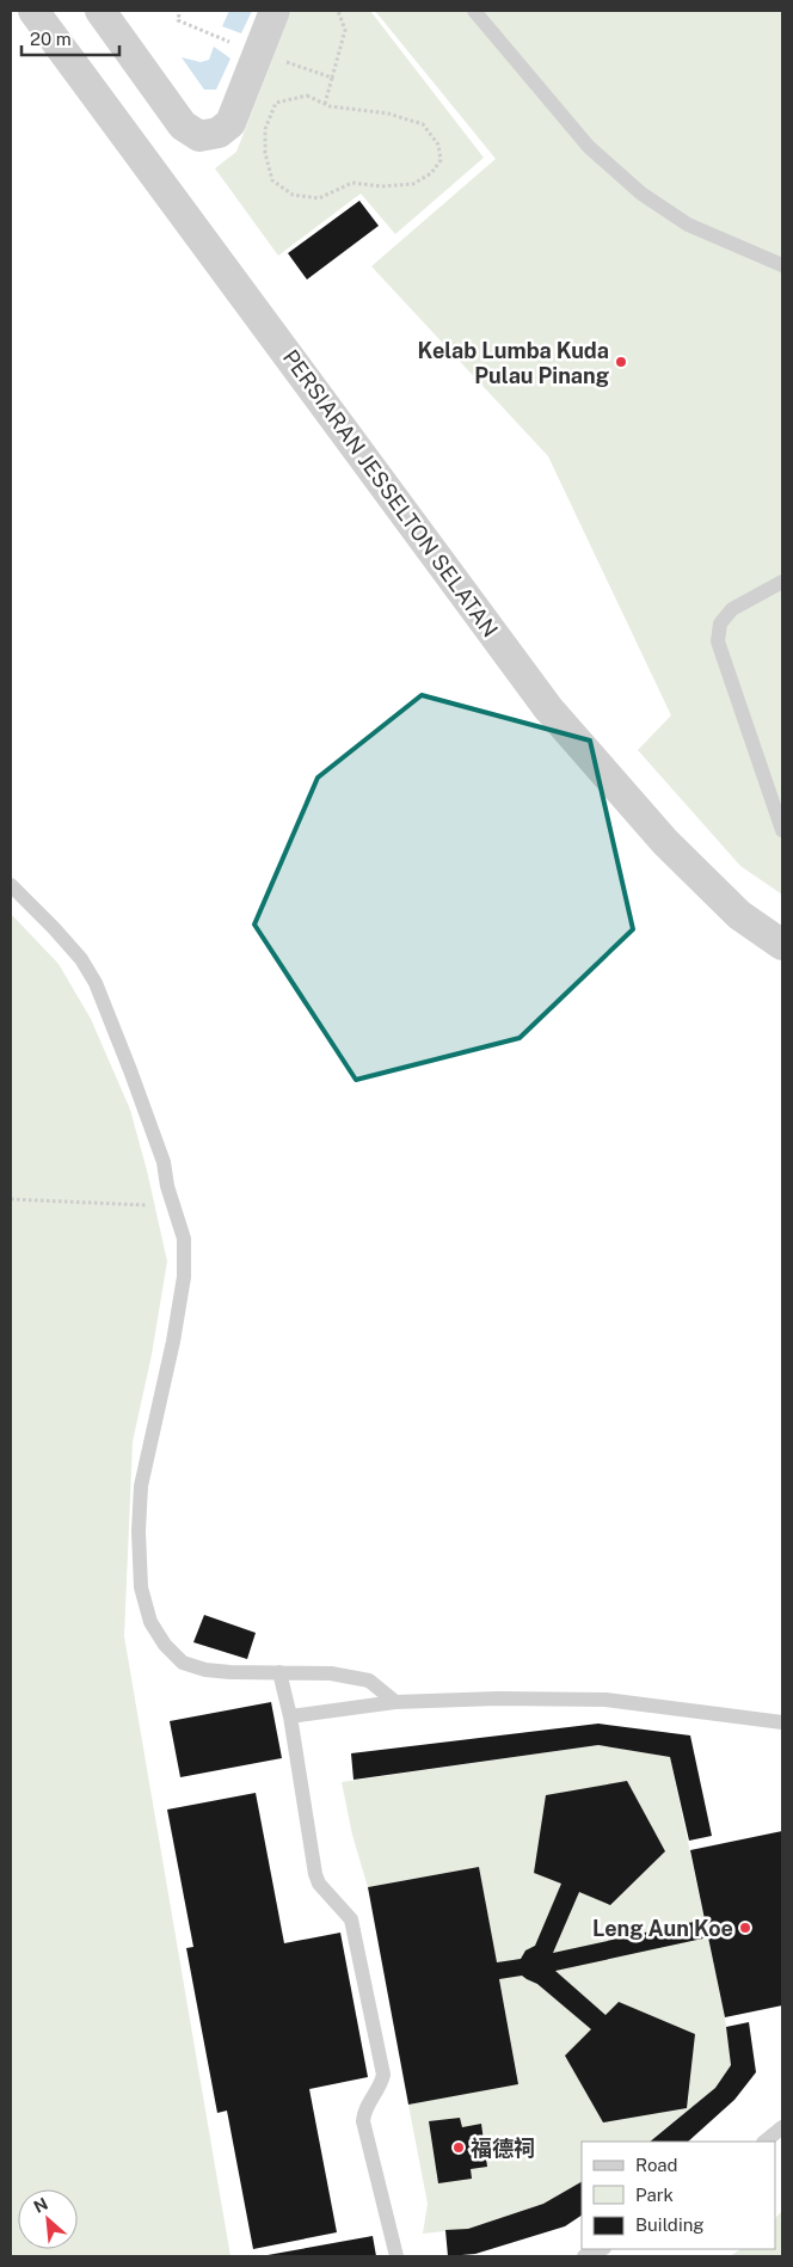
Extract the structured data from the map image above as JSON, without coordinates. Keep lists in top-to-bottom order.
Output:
{
  "streets": {
    "street": ["PERSIARAN JESSELTON SELATAN"]
  },
  "places": ["Kelab Lumba Kuda Pulau Pinang", "Leng Aun Koe", "福德祠"],
  "legend": ["Road", "Park", "Building"],
  "scale_bar": "20 m",
  "north": "top left"
}
